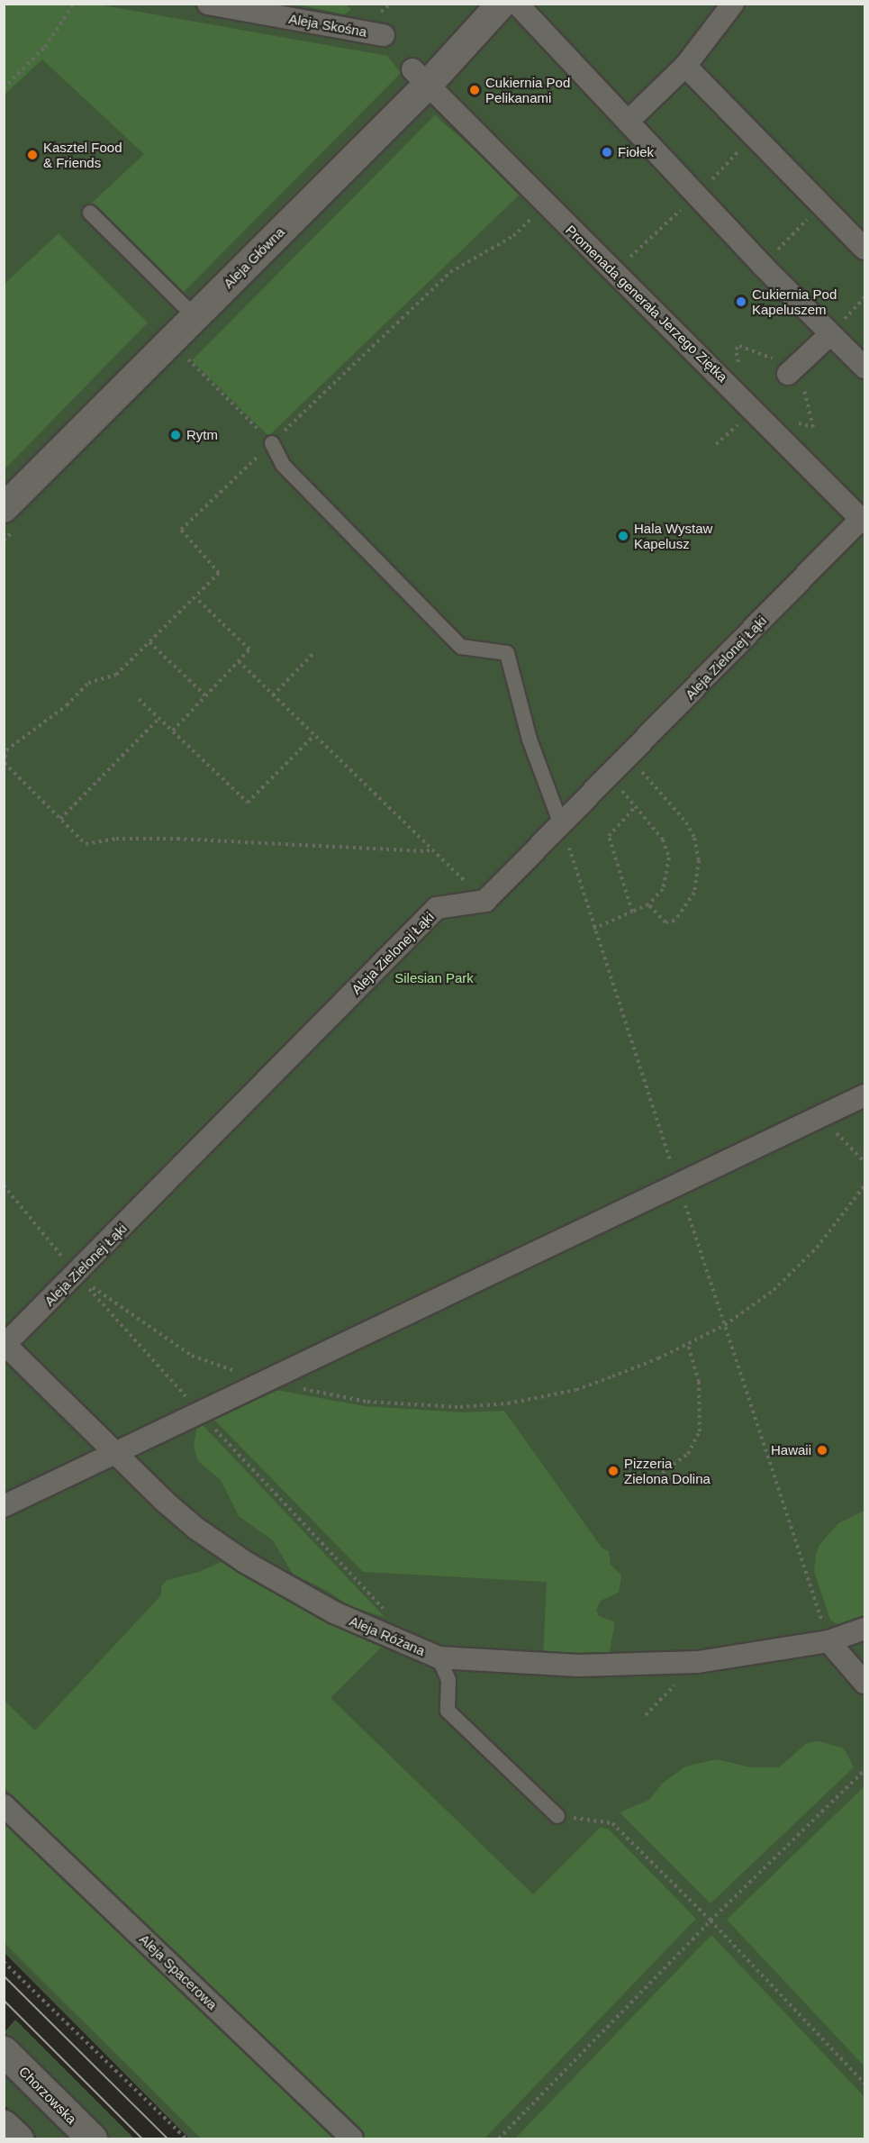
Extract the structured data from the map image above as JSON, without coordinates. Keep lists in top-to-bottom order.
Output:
{
  "streets": {
    "main road": ["Chorzowska"],
    "street": [
      "Aleja Skośna",
      "Aleja Główna",
      "Promenada generała Jerzego Ziętka",
      "Aleja Zielonej Łąki",
      "Aleja Różana",
      "Aleja Spacerowa"
    ]
  },
  "crossings": [
    ["Aleja Główna", "Promenada generała Jerzego Ziętka"],
    ["Promenada generała Jerzego Ziętka", "Aleja Zielonej Łąki"],
    ["Aleja Zielonej Łąki", "Aleja Różana"]
  ],
  "parks": ["Silesian Park"],
  "places": [
    "Cukiernia Pod Pelikanami",
    "Fiołek",
    "Kasztel Food & Friends",
    "Cukiernia Pod Kapeluszem",
    "Rytm",
    "Hala Wystaw Kapelusz",
    "Hawaii",
    "Pizzeria Zielona Dolina"
  ]
}
